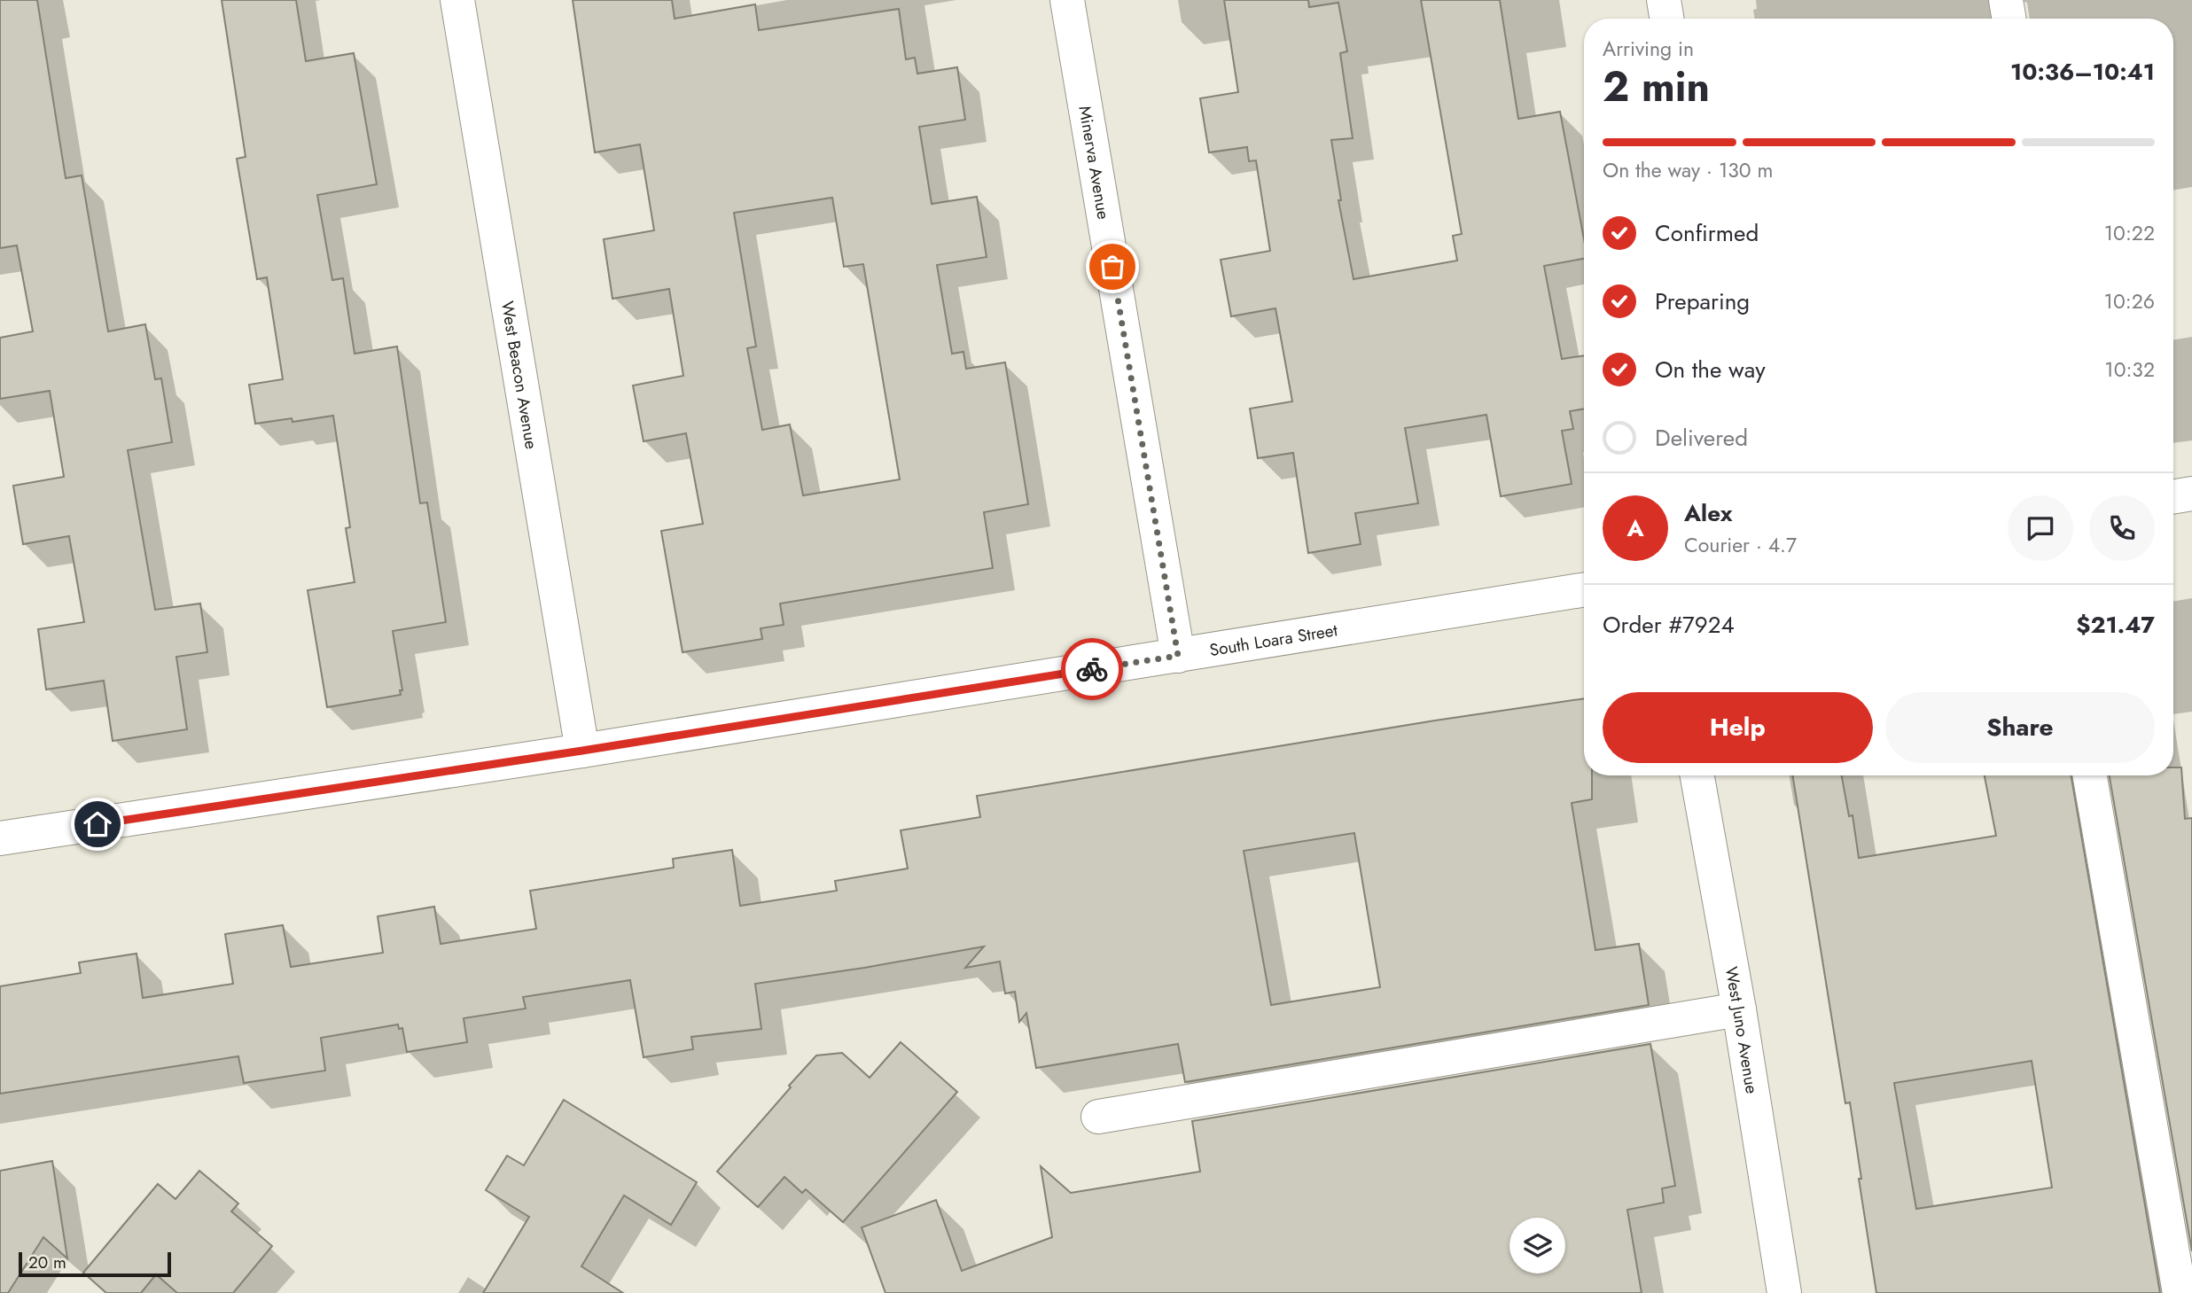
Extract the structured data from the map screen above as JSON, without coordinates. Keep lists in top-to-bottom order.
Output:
{
  "streets": {
    "street": [
      "Minerva Avenue",
      "West Beacon Avenue",
      "South Loara Street",
      "West Juno Avenue"
    ]
  },
  "crossings": [
    ["Minerva Avenue", "South Loara Street"],
    ["West Beacon Avenue", "South Loara Street"]
  ],
  "scale_bar": "20 m",
  "page": {
    "heading": ["2 min", "Arriving in", "10:36–10:41"],
    "panel": [
      "Alex",
      "Courier · 4.7",
      "Order #7924",
      "$21.47"
    ],
    "bar": "On the way · 130 m",
    "list": [
      ["Confirmed", "10:22"],
      ["Preparing", "10:26"],
      ["On the way", "10:32"],
      "Delivered"
    ],
    "round": "A",
    "buttons": ["Help", "Share"],
    "scale": "20 m"
  }
}
